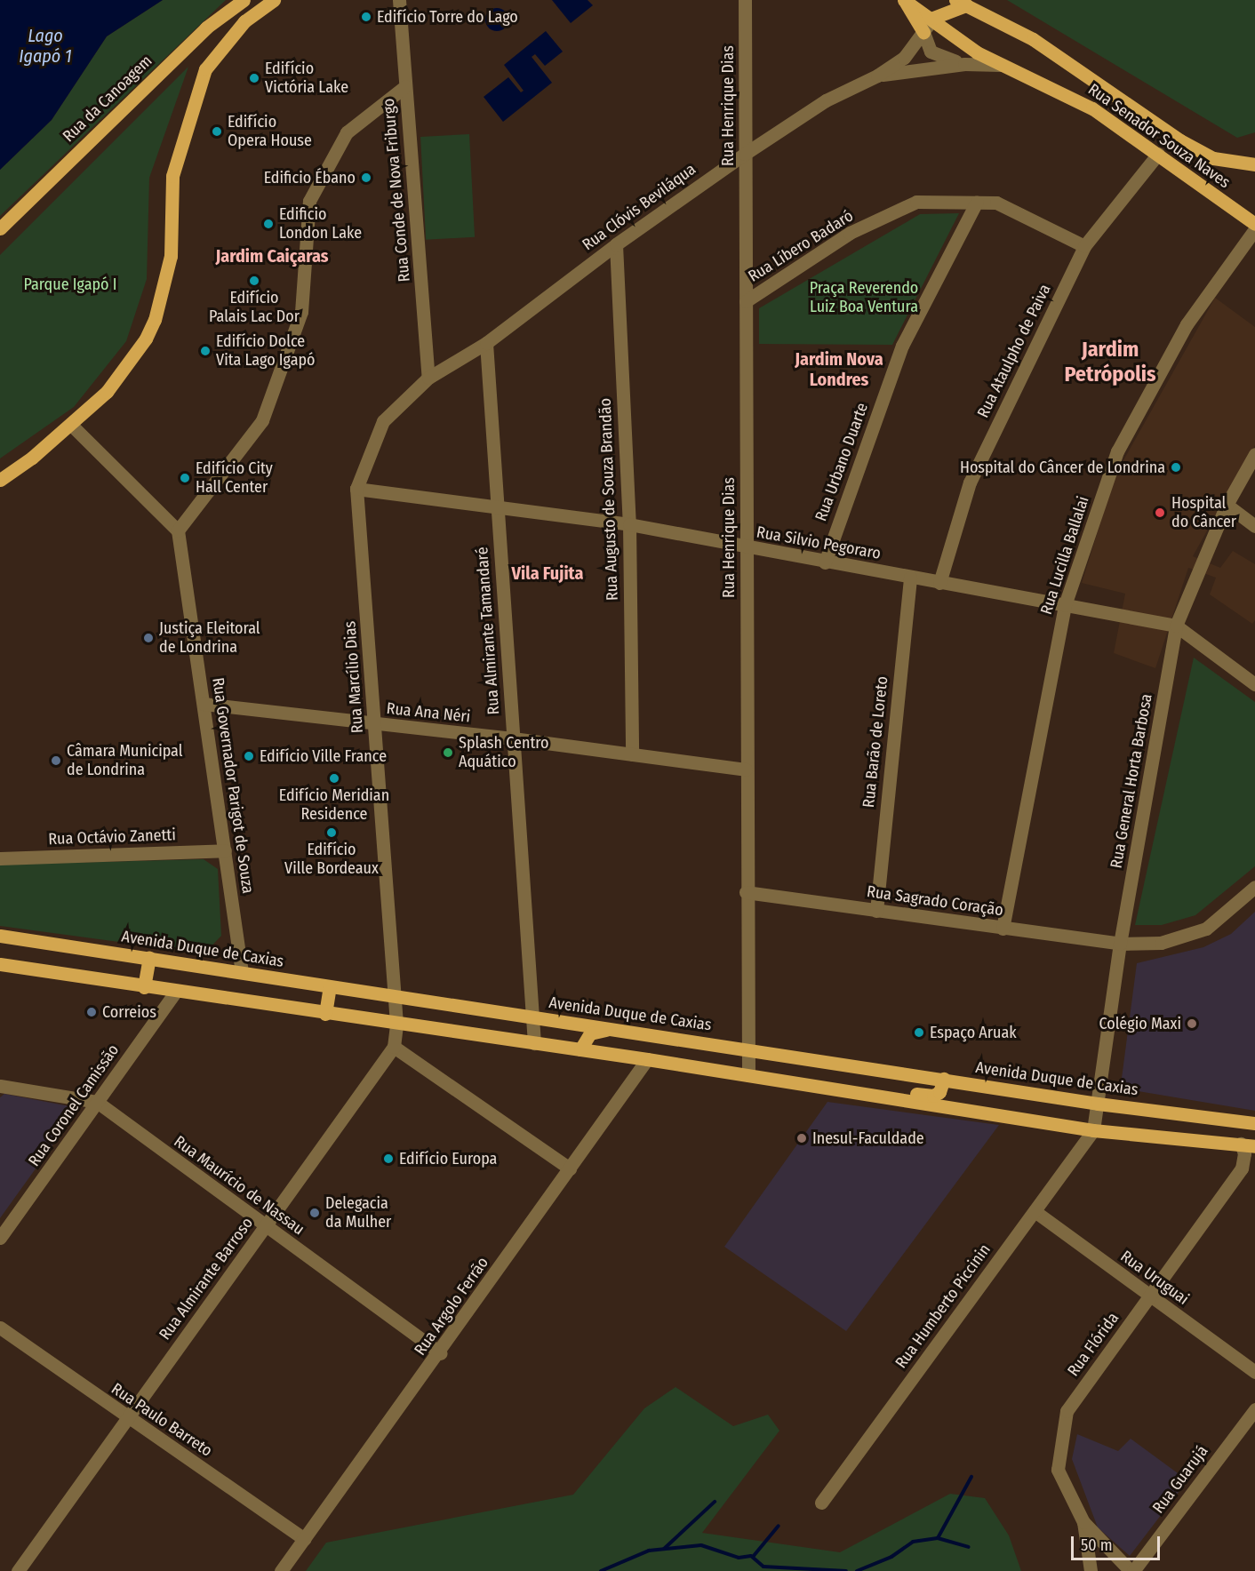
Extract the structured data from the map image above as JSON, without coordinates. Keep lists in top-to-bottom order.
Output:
{
  "streets": {
    "main road": ["Rua da Canoagem", "Rua Senador Souza Naves", "Avenida Duque de Caxias"],
    "street": [
      "Rua Henrique Dias",
      "Rua Conde de Nova Friburgo",
      "Rua Clóvis Beviláqua",
      "Rua Líbero Badaró",
      "Rua Ataulpho de Paiva",
      "Rua Urbano Duarte",
      "Rua Augusto de Souza Brandão",
      "Rua Silvio Pegoraro",
      "Rua Lucilla Ballalai",
      "Rua Almirante Tamandaré",
      "Rua Marcílio Dias",
      "Rua Ana Néri",
      "Rua Barão de Loreto",
      "Rua General Horta Barbosa",
      "Rua Governador Parigot de Souza",
      "Rua Octávio Zanetti",
      "Rua Sagrado Coração",
      "Rua Coronel Camissão",
      "Rua Maurício de Nassau",
      "Rua Uruguai",
      "Rua Almirante Barroso",
      "Rua Argolo Ferrão",
      "Rua Humberto Piccinin",
      "Rua Flórida",
      "Rua Paulo Barreto",
      "Rua Guarujá"
    ]
  },
  "crossings": [
    ["Rua Henrique Dias", "Rua Clóvis Beviláqua"],
    ["Rua Henrique Dias", "Rua Líbero Badaró"],
    ["Rua Henrique Dias", "Rua Silvio Pegoraro"],
    ["Rua Henrique Dias", "Rua Ana Néri"],
    ["Rua Henrique Dias", "Rua Sagrado Coração"],
    ["Rua Henrique Dias", "Avenida Duque de Caxias"],
    ["Rua Senador Souza Naves", "Rua Clóvis Beviláqua"],
    ["Rua Senador Souza Naves", "Rua Ataulpho de Paiva"],
    ["Rua Conde de Nova Friburgo", "Rua Clóvis Beviláqua"],
    ["Rua Conde de Nova Friburgo", "Rua Marcílio Dias"],
    ["Rua Clóvis Beviláqua", "Rua Augusto de Souza Brandão"],
    ["Rua Clóvis Beviláqua", "Rua Almirante Tamandaré"],
    ["Rua Clóvis Beviláqua", "Rua Marcílio Dias"],
    ["Rua Líbero Badaró", "Rua Ataulpho de Paiva"],
    ["Rua Líbero Badaró", "Rua Urbano Duarte"],
    ["Rua Ataulpho de Paiva", "Rua Silvio Pegoraro"],
    ["Rua Urbano Duarte", "Rua Silvio Pegoraro"],
    ["Rua Augusto de Souza Brandão", "Rua Silvio Pegoraro"],
    ["Rua Augusto de Souza Brandão", "Rua Ana Néri"],
    ["Rua Silvio Pegoraro", "Rua Lucilla Ballalai"],
    ["Rua Silvio Pegoraro", "Rua Almirante Tamandaré"],
    ["Rua Silvio Pegoraro", "Rua Marcílio Dias"],
    ["Rua Silvio Pegoraro", "Rua Barão de Loreto"],
    ["Rua Silvio Pegoraro", "Rua General Horta Barbosa"],
    ["Rua Lucilla Ballalai", "Rua Sagrado Coração"],
    ["Rua Almirante Tamandaré", "Rua Ana Néri"],
    ["Rua Almirante Tamandaré", "Avenida Duque de Caxias"],
    ["Rua Marcílio Dias", "Rua Ana Néri"],
    ["Rua Marcílio Dias", "Avenida Duque de Caxias"],
    ["Rua Marcílio Dias", "Rua Almirante Barroso"],
    ["Rua Ana Néri", "Rua Governador Parigot de Souza"],
    ["Rua Barão de Loreto", "Rua Sagrado Coração"],
    ["Rua General Horta Barbosa", "Rua Sagrado Coração"],
    ["Rua General Horta Barbosa", "Avenida Duque de Caxias"],
    ["Rua General Horta Barbosa", "Rua Humberto Piccinin"],
    ["Rua Governador Parigot de Souza", "Rua Octávio Zanetti"],
    ["Rua Governador Parigot de Souza", "Avenida Duque de Caxias"],
    ["Avenida Duque de Caxias", "Rua Almirante Barroso"],
    ["Rua Coronel Camissão", "Rua Maurício de Nassau"],
    ["Rua Maurício de Nassau", "Rua Almirante Barroso"],
    ["Rua Maurício de Nassau", "Rua Argolo Ferrão"],
    ["Rua Uruguai", "Rua Humberto Piccinin"],
    ["Rua Uruguai", "Rua Flórida"],
    ["Rua Almirante Barroso", "Rua Paulo Barreto"],
    ["Rua Argolo Ferrão", "Rua Paulo Barreto"],
    ["Rua Flórida", "Rua Guarujá"]
  ],
  "districts": [
    "Jardim Caiçaras",
    "Jardim Petrópolis",
    "Jardim Nova Londres",
    "Vila Fujita"
  ],
  "water": ["Lago Igapó 1"],
  "parks": ["Parque Igapó I", "Praça Reverendo Luiz Boa Ventura"],
  "places": [
    "Edifício Torre do Lago",
    "Edifício Victória Lake",
    "Edifício Opera House",
    "Edificio Ébano",
    "Edificio London Lake",
    "Edifício Palais Lac Dor",
    "Edifício Dolce Vita Lago Igapó",
    "Hospital do Câncer de Londrina",
    "Edifício City Hall Center",
    "Hospital do Câncer",
    "Justiça Eleitoral de Londrina",
    "Splash Centro Aquático",
    "Edifício Ville France",
    "Câmara Municipal de Londrina",
    "Edifício Meridian Residence",
    "Edifício Ville Bordeaux",
    "Correios",
    "Colégio Maxi",
    "Espaço Aruak",
    "Inesul-Faculdade",
    "Edifício Europa",
    "Delegacia da Mulher"
  ],
  "scale_bar": "50 m"
}
